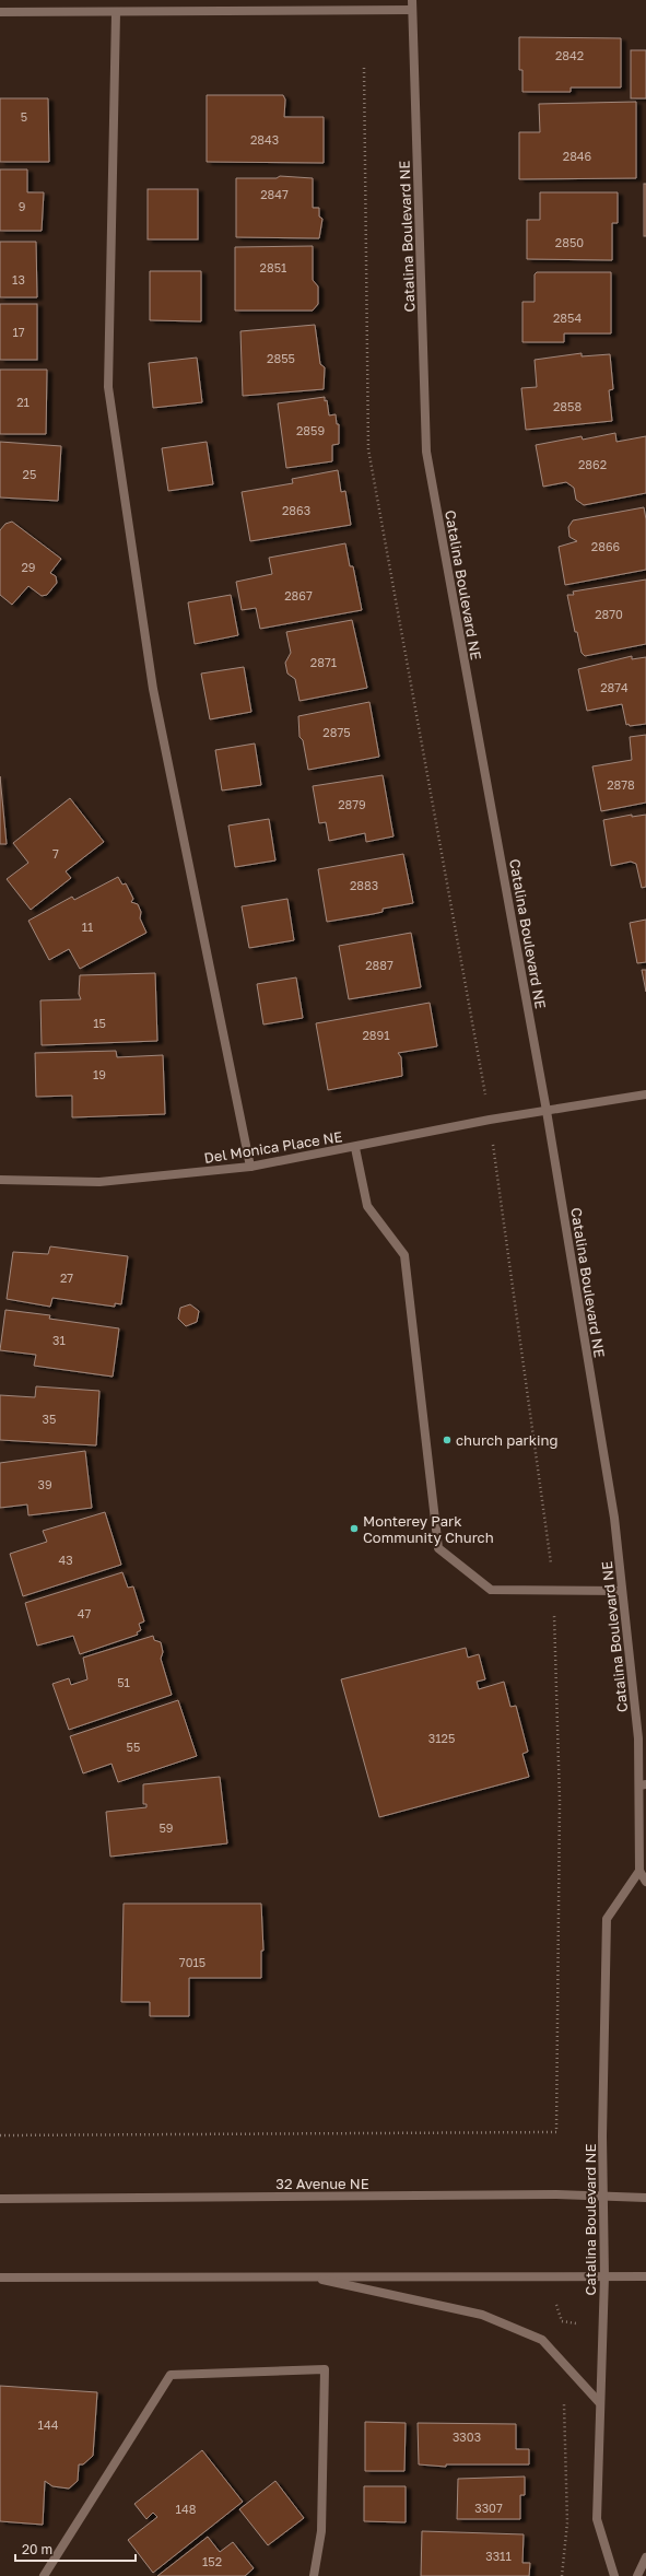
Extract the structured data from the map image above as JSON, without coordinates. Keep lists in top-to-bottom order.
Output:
{
  "streets": {
    "street": ["Catalina Boulevard NE", "Del Monica Place NE", "32 Avenue NE"]
  },
  "crossings": [
    ["Catalina Boulevard NE", "Del Monica Place NE"],
    ["Catalina Boulevard NE", "32 Avenue NE"]
  ],
  "places": ["church parking", "Monterey Park Community Church"],
  "house_numbers": [
    "2842",
    "5",
    "2843",
    "2846",
    "2847",
    "9",
    "2850",
    "2851",
    "13",
    "2854",
    "17",
    "2855",
    "21",
    "2858",
    "2859",
    "2862",
    "25",
    "2863",
    "2866",
    "29",
    "2867",
    "2870",
    "2871",
    "2874",
    "2875",
    "2878",
    "2879",
    "7",
    "2883",
    "11",
    "2887",
    "15",
    "2891",
    "19",
    "27",
    "31",
    "35",
    "39",
    "43",
    "47",
    "51",
    "3125",
    "55",
    "59",
    "7015",
    "144",
    "3303",
    "3307",
    "148",
    "3311",
    "152"
  ],
  "scale_bar": "20 m"
}
